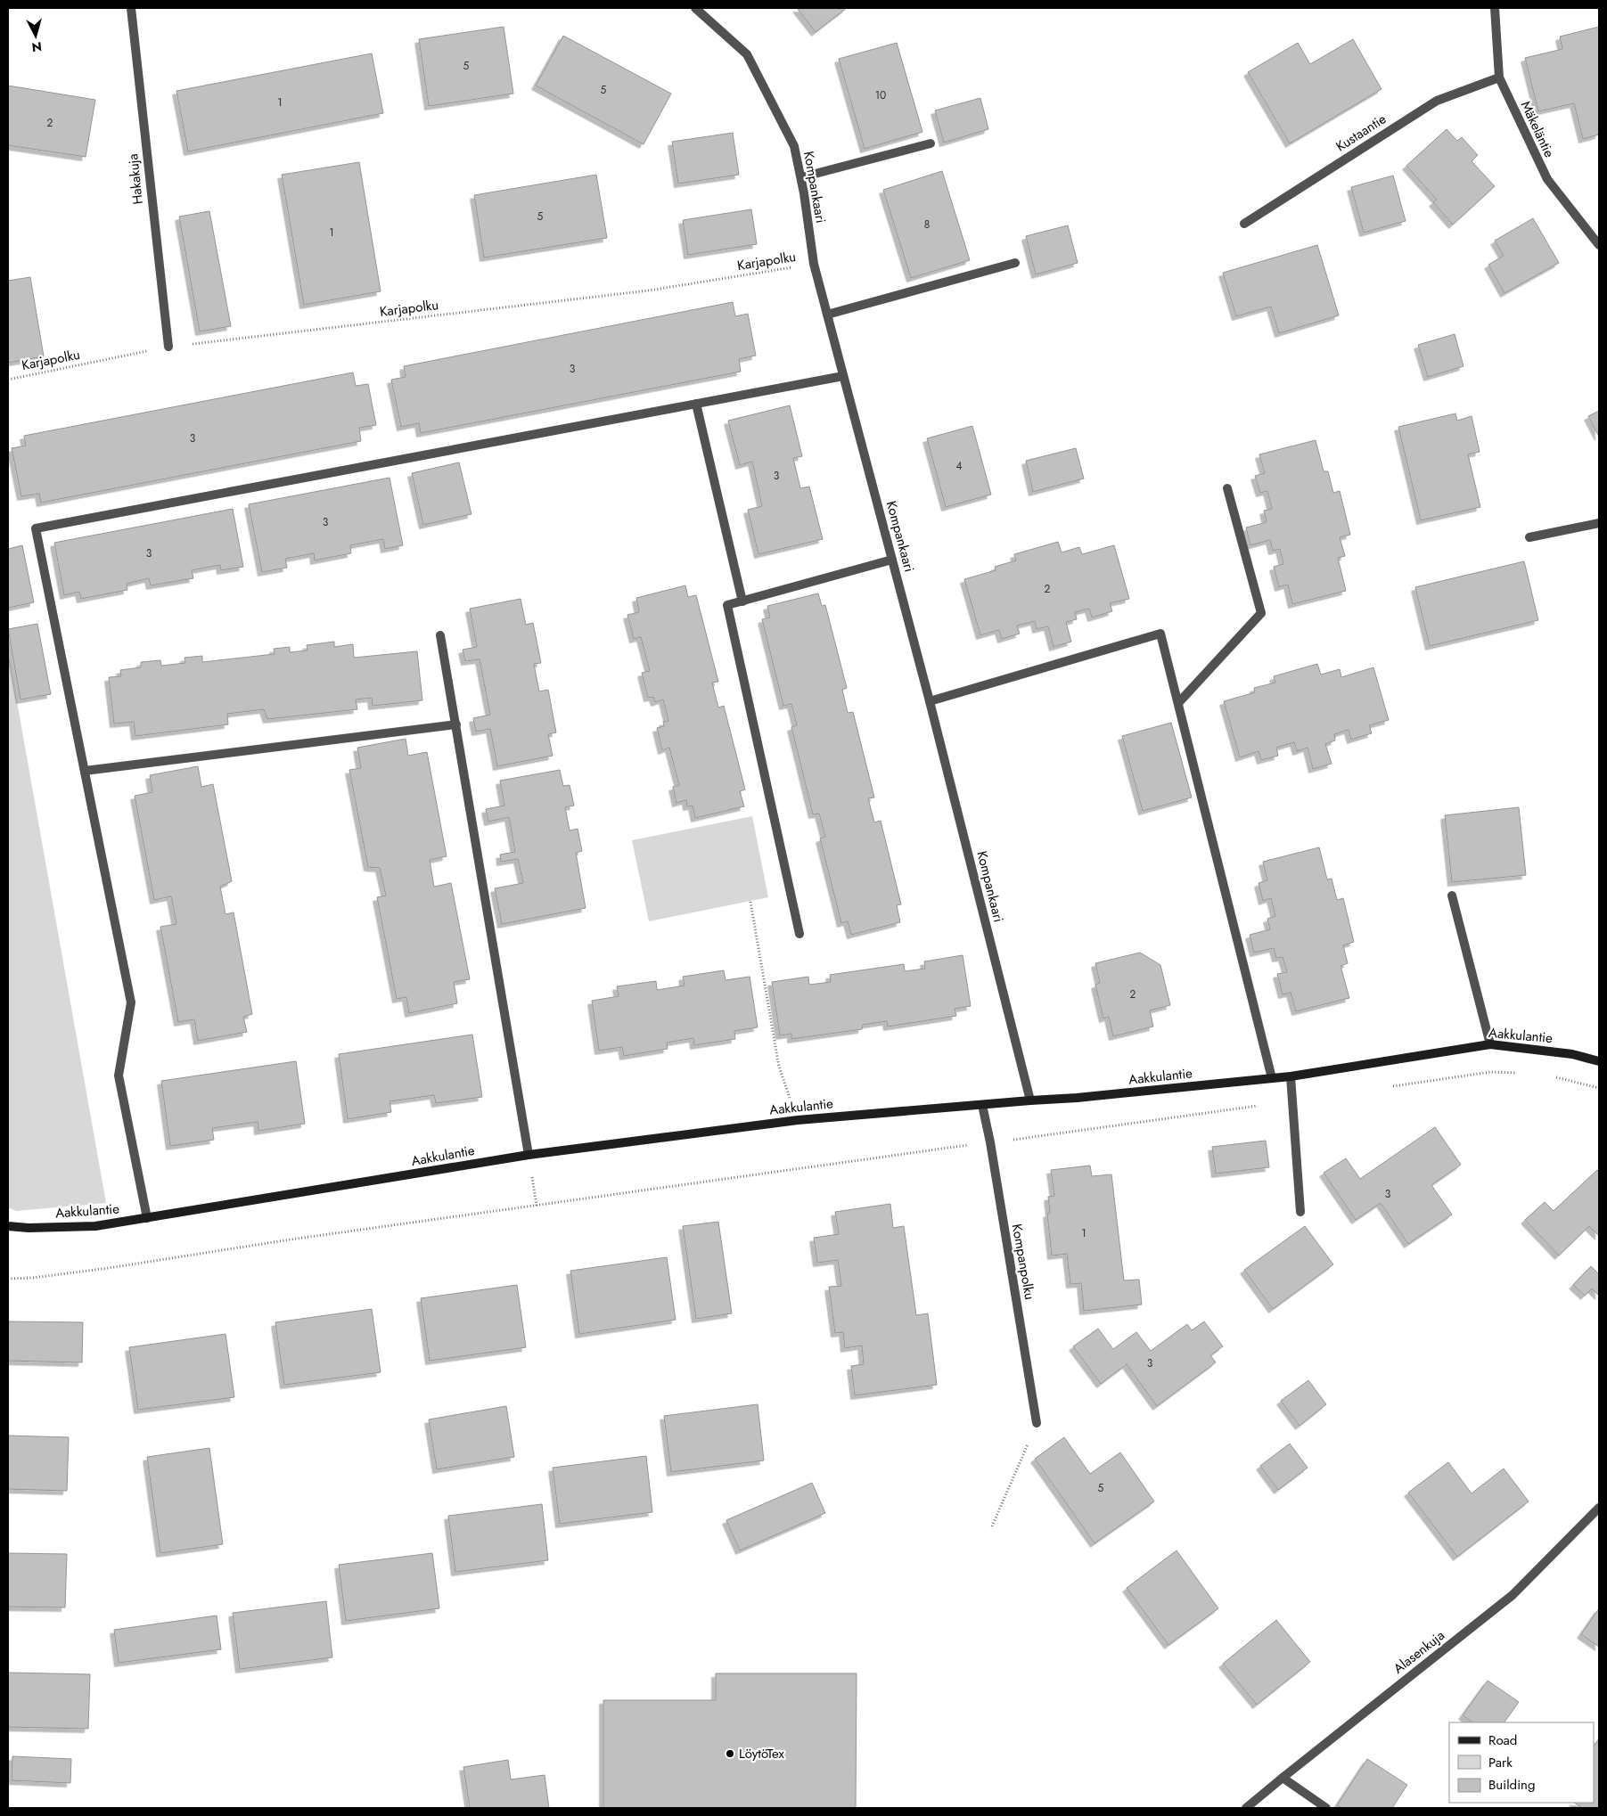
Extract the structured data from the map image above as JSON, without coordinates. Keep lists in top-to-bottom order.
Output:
{
  "streets": {
    "street": [
      "Mäkeläntie",
      "Kustaantie",
      "Hakakuja",
      "Kompankaari",
      "Aakkulantie",
      "Kompanpolku",
      "Alasenkuja"
    ],
    "path": ["Karjapolku"]
  },
  "crossings": [
    ["Mäkeläntie", "Kustaantie"],
    ["Hakakuja", "Karjapolku"],
    ["Kompankaari", "Karjapolku"],
    ["Kompankaari", "Aakkulantie"],
    ["Aakkulantie", "Kompanpolku"]
  ],
  "places": ["LöytöTex"],
  "house_numbers": [
    "5",
    "5",
    "10",
    "1",
    "2",
    "5",
    "8",
    "1",
    "3",
    "3",
    "4",
    "3",
    "3",
    "3",
    "2",
    "2",
    "3",
    "1",
    "3",
    "5"
  ],
  "legend": ["Road", "Park", "Building"],
  "north": "bottom"
}
